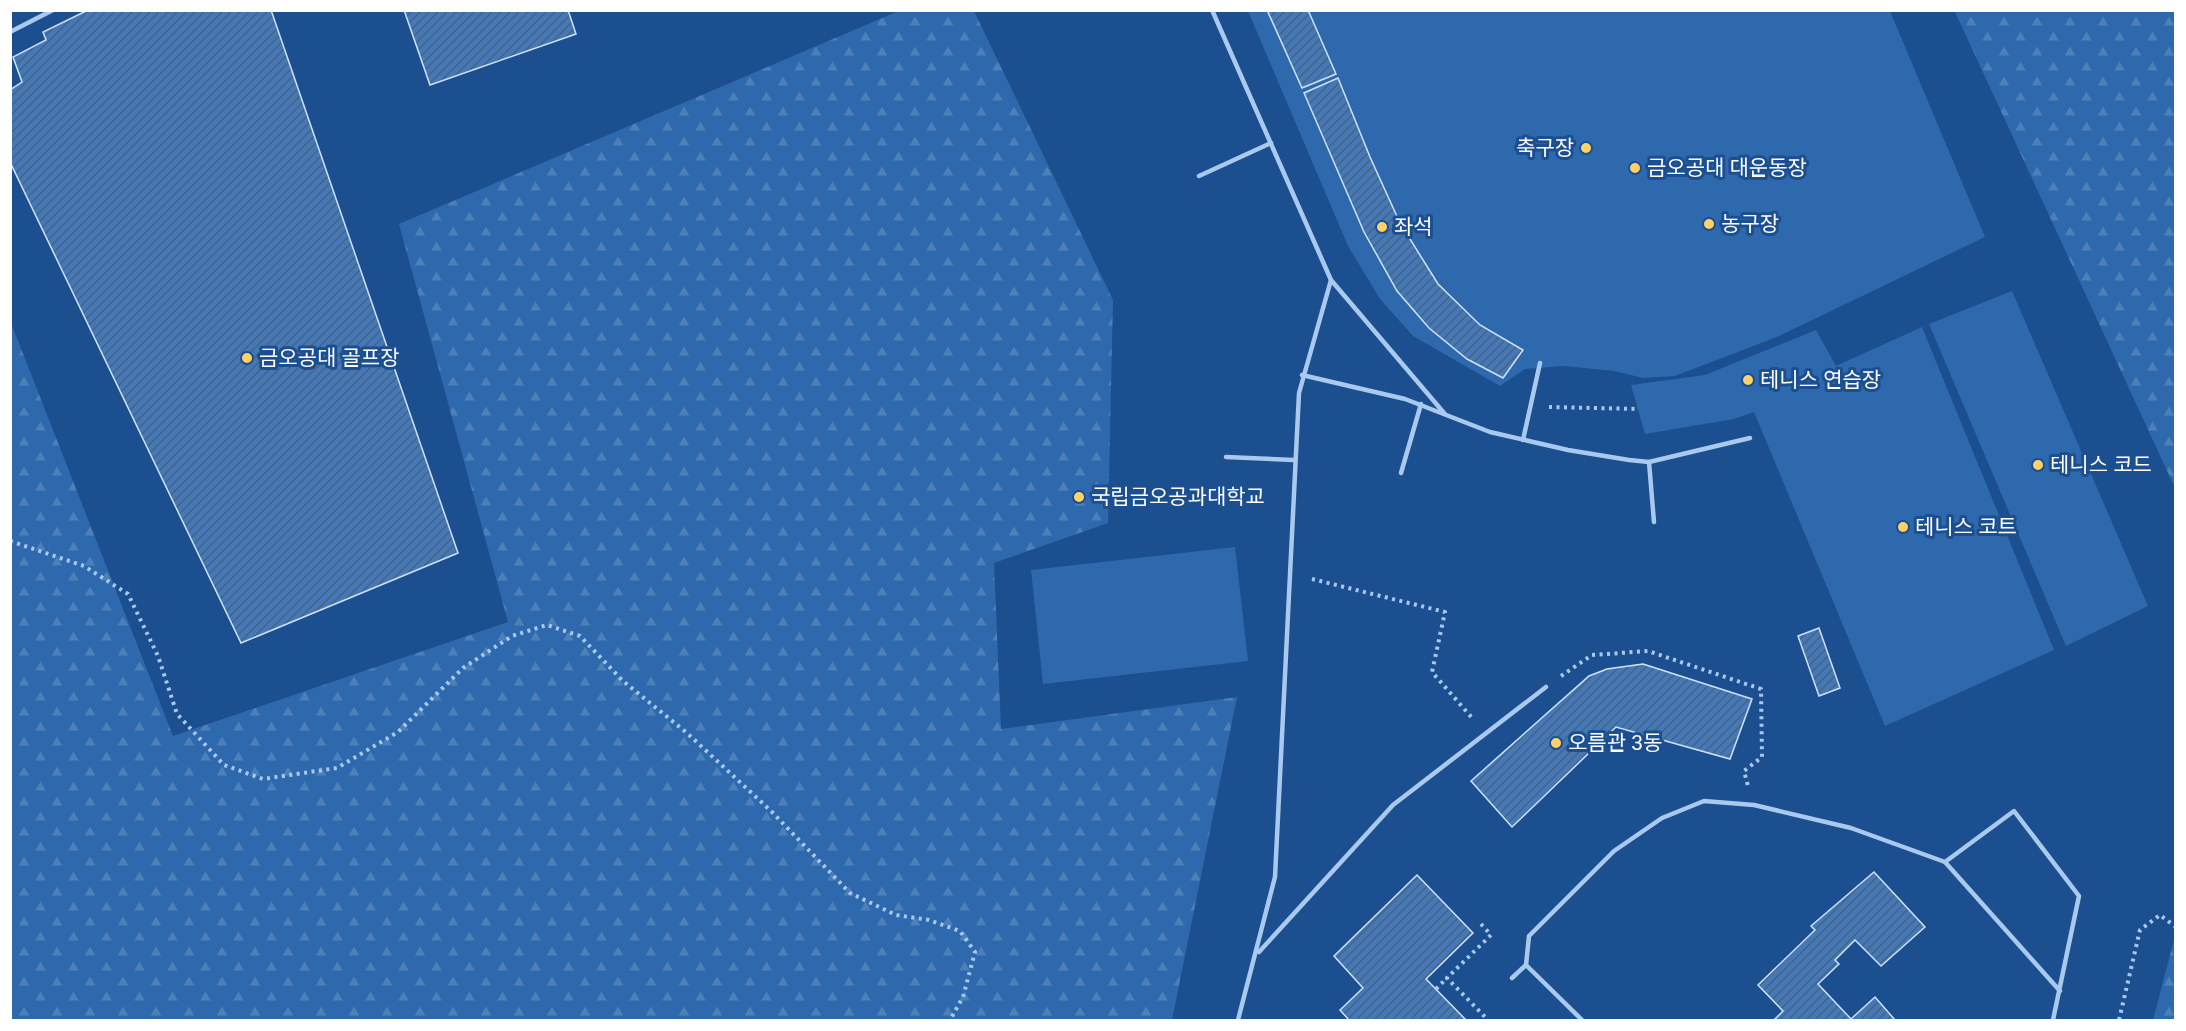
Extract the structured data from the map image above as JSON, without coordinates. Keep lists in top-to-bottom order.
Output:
{
  "places": [
    "축구장",
    "금오공대 대운동장",
    "농구장",
    "좌석",
    "금오공대 골프장",
    "테니스 연습장",
    "테니스 코드",
    "국립금오공과대학교",
    "테니스 코트",
    "오름관 3동"
  ]
}
